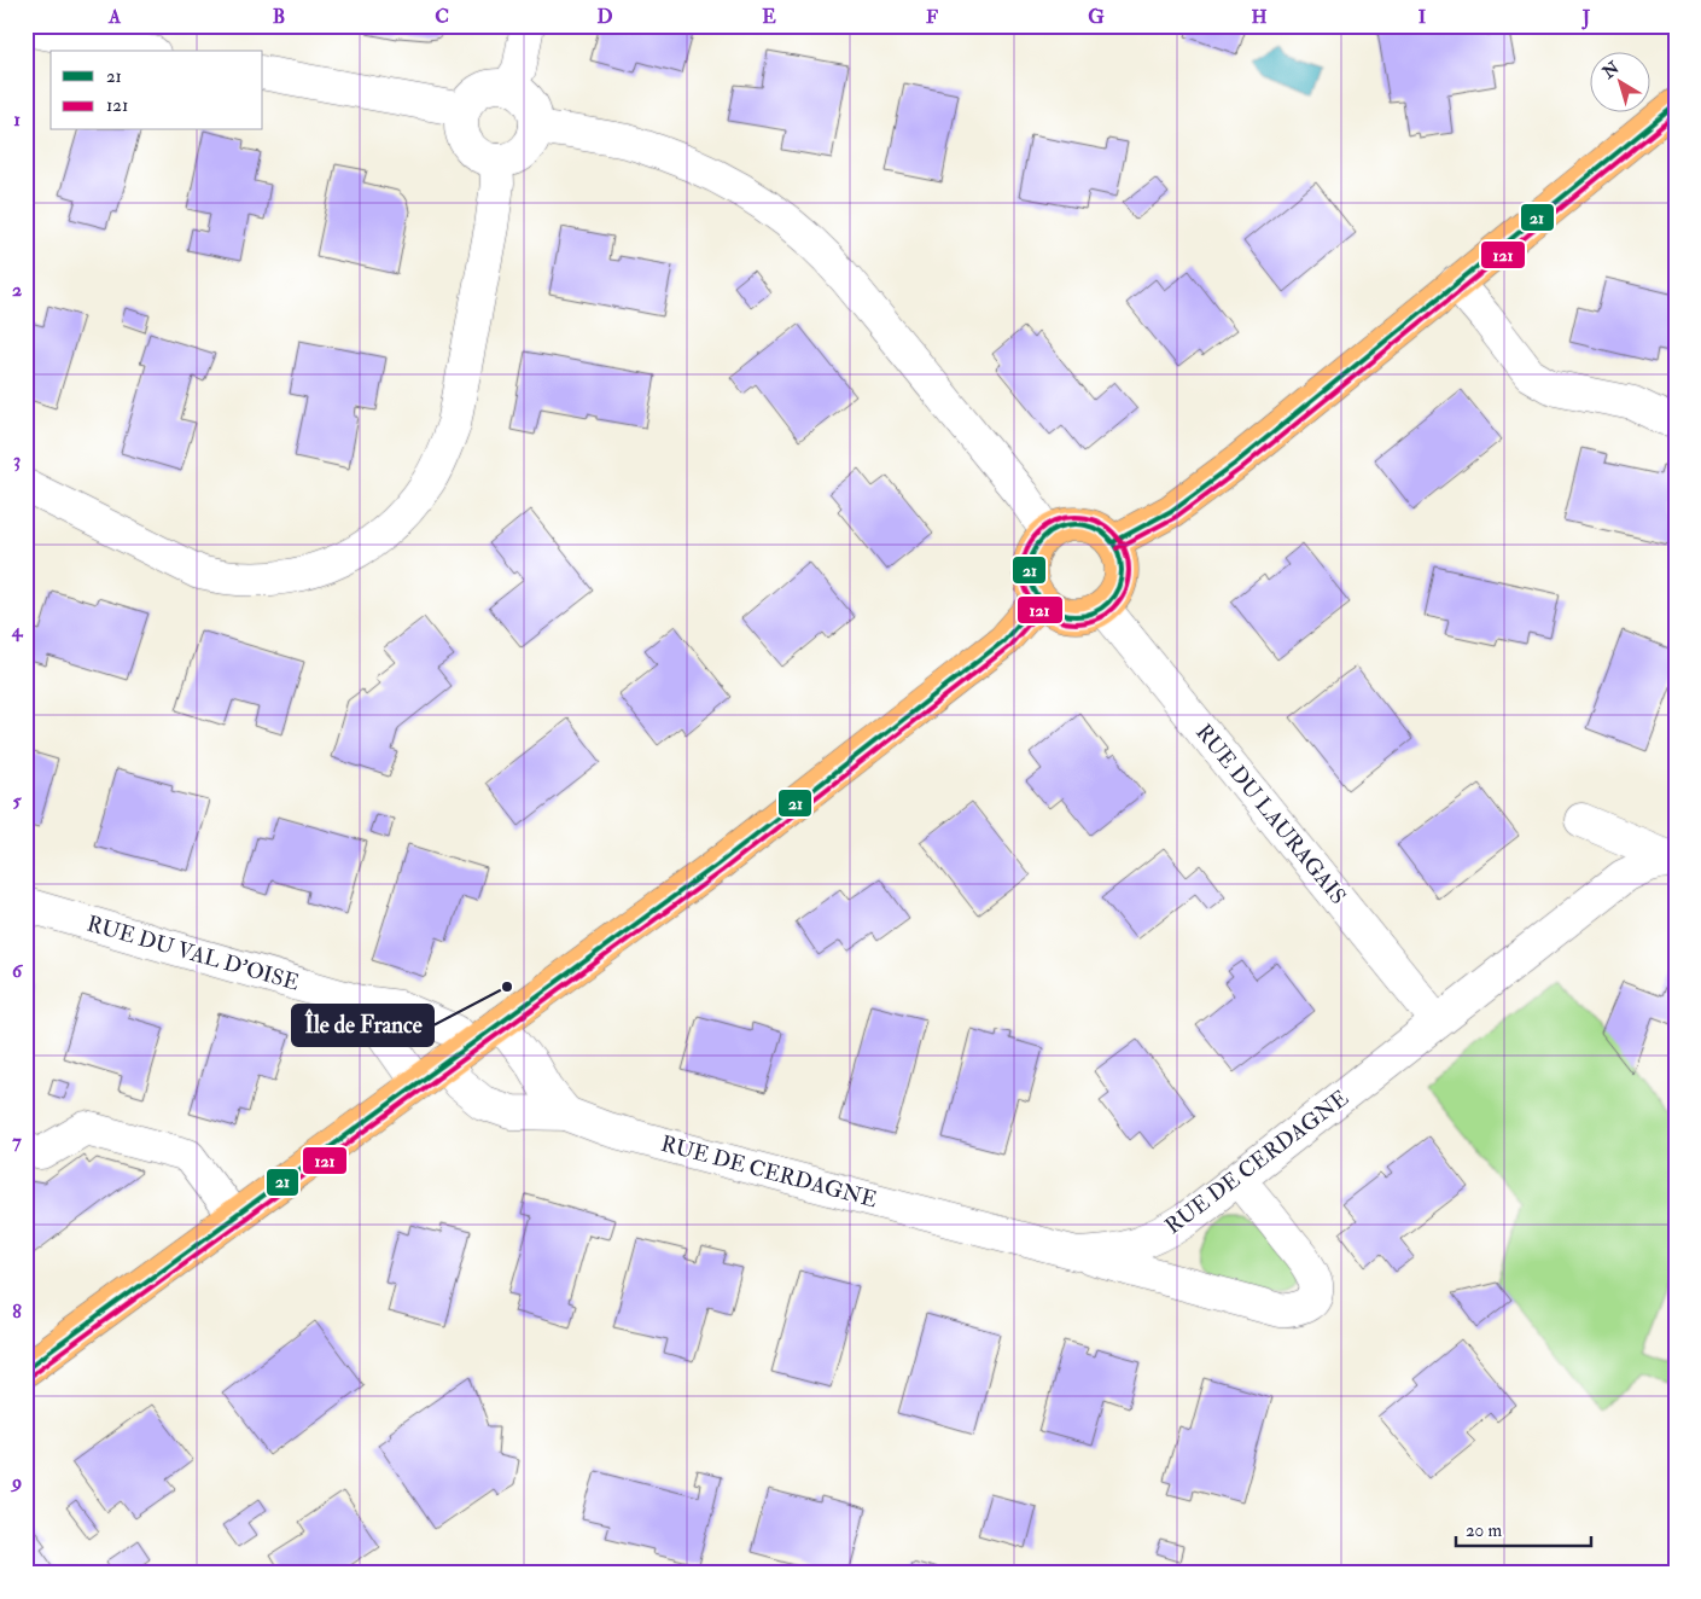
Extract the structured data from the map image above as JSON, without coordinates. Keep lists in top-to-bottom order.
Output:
{
  "streets": {
    "street": ["RUE DU LAURAGAIS", "RUE DU VAL D'OISE", "RUE DE CERDAGNE"]
  },
  "crossings": [
    ["RUE DU LAURAGAIS", "RUE DE CERDAGNE"],
    ["RUE DU VAL D'OISE", "RUE DE CERDAGNE"]
  ],
  "places": ["Île de France"],
  "lines": ["transit line 21", "transit line 121"],
  "legend": ["21", "121"],
  "scale_bar": "20 m",
  "north": "top left",
  "grid": {
    "columns": [
      "A",
      "B",
      "C",
      "D",
      "E",
      "F",
      "G",
      "H",
      "I",
      "J"
    ],
    "rows": [
      "1",
      "2",
      "3",
      "4",
      "5",
      "6",
      "7",
      "8",
      "9"
    ]
  }
}
